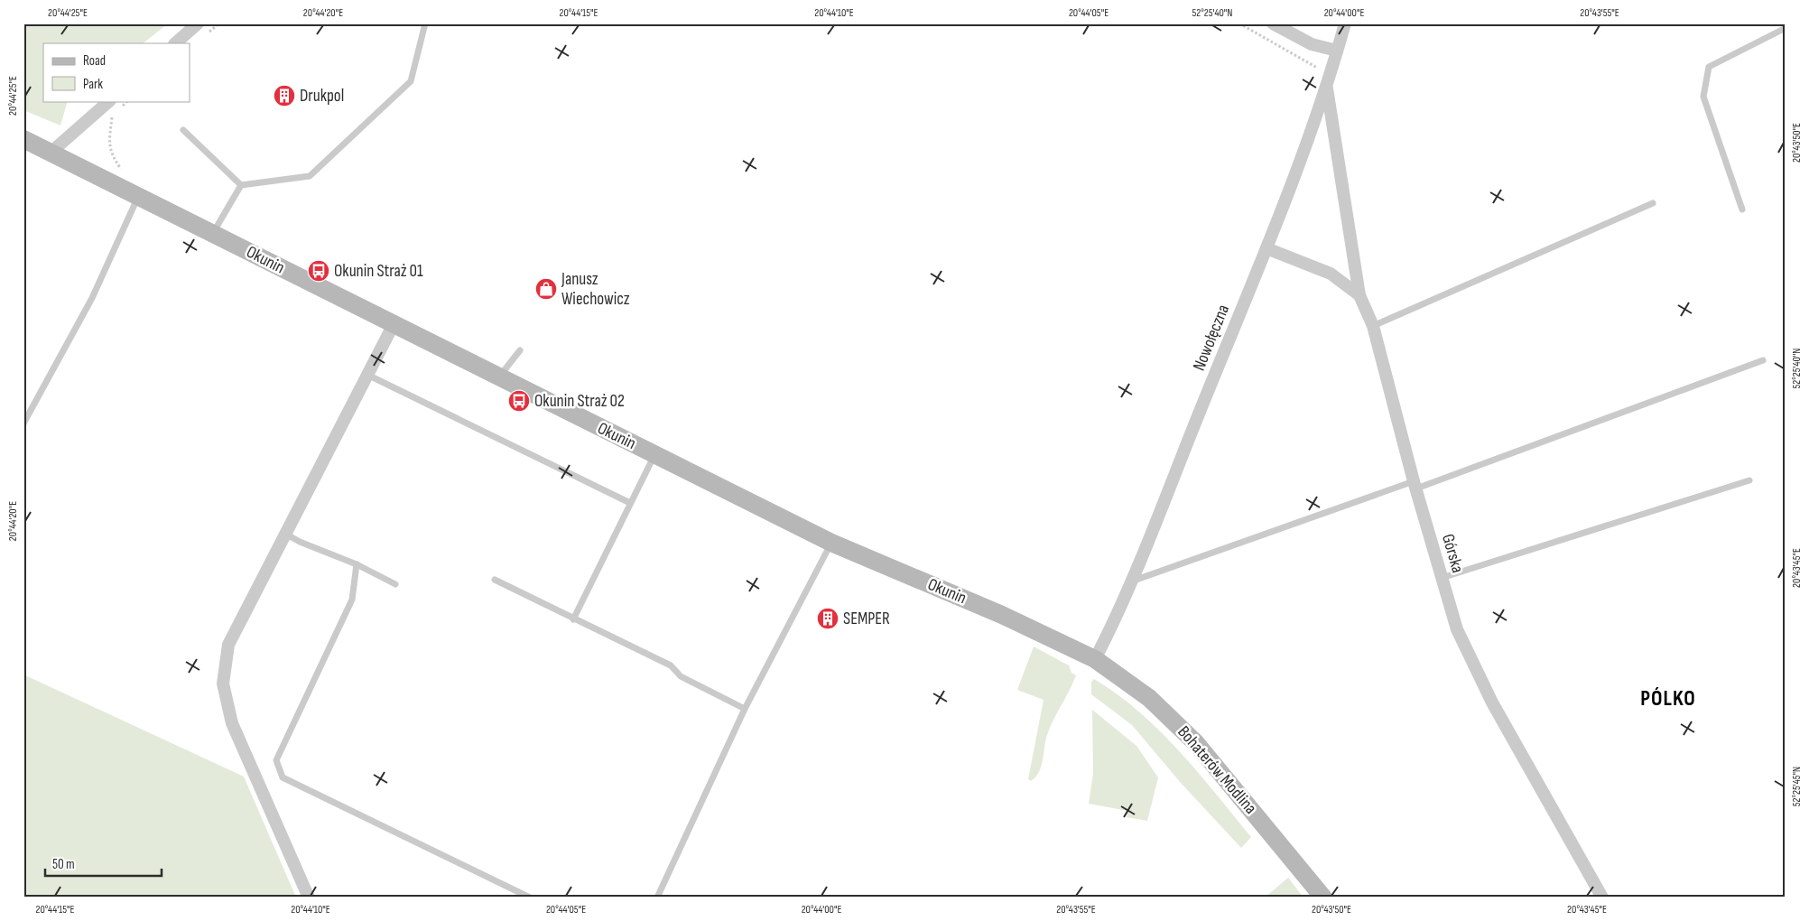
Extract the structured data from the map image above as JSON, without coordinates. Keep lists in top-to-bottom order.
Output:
{
  "streets": {
    "main road": ["Okunin", "Bohaterów Modlina"],
    "street": ["Nowołęczna", "Górska"]
  },
  "crossings": [
    ["Okunin", "Nowołęczna"],
    ["Okunin", "Bohaterów Modlina"],
    ["Nowołęczna", "Górska"],
    ["Nowołęczna", "Bohaterów Modlina"]
  ],
  "districts": ["PÓLKO"],
  "places": {
    "building": ["Drukpol", "SEMPER"],
    "bus stop": ["Okunin Straż 01", "Okunin Straż 02"],
    "shop": ["Janusz Wiechowicz"]
  },
  "legend": ["Road", "Park"],
  "scale_bar": "50 m",
  "coordinates": [
    "20°44'25\"E",
    "20°44'20\"E",
    "20°44'15\"E",
    "20°44'10\"E",
    "20°44'05\"E",
    "52°25'40\"N",
    "20°44'00\"E",
    "20°43'55\"E",
    "20°43'50\"E",
    "20°43'45\"E",
    "52°25'45\"N"
  ]
}
